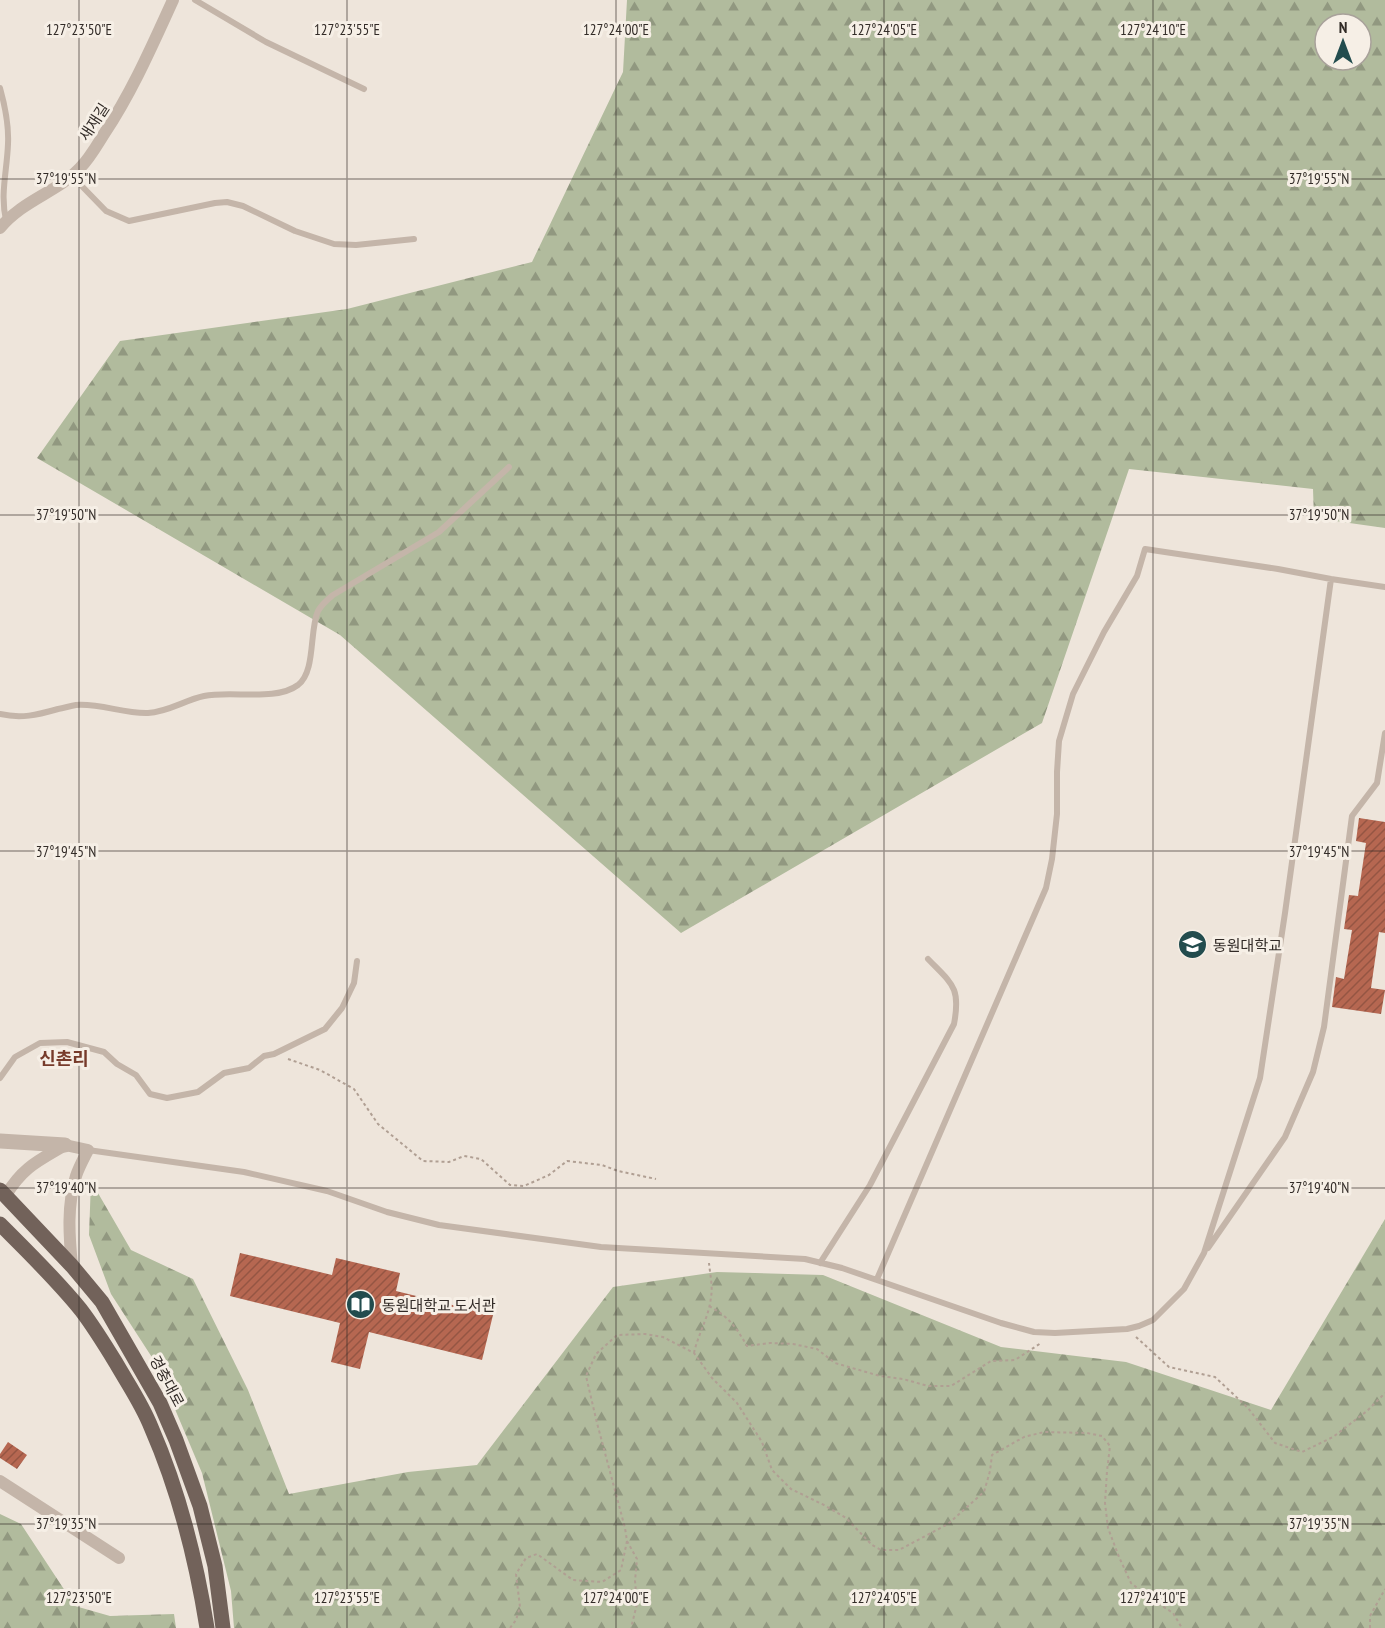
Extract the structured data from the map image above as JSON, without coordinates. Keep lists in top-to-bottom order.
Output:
{
  "streets": {
    "main road": ["경충대로"],
    "street": ["새재길"]
  },
  "districts": ["신촌리"],
  "places": {
    "school or university": ["동원대학교"],
    "library": ["동원대학교 도서관"]
  },
  "north": "top",
  "coordinates": [
    "127°23'50\"E",
    "127°23'55\"E",
    "127°24'00\"E",
    "127°24'05\"E",
    "127°24'10\"E",
    "37°19'55\"N",
    "37°19'50\"N",
    "37°19'45\"N",
    "37°19'40\"N",
    "37°19'35\"N"
  ]
}
